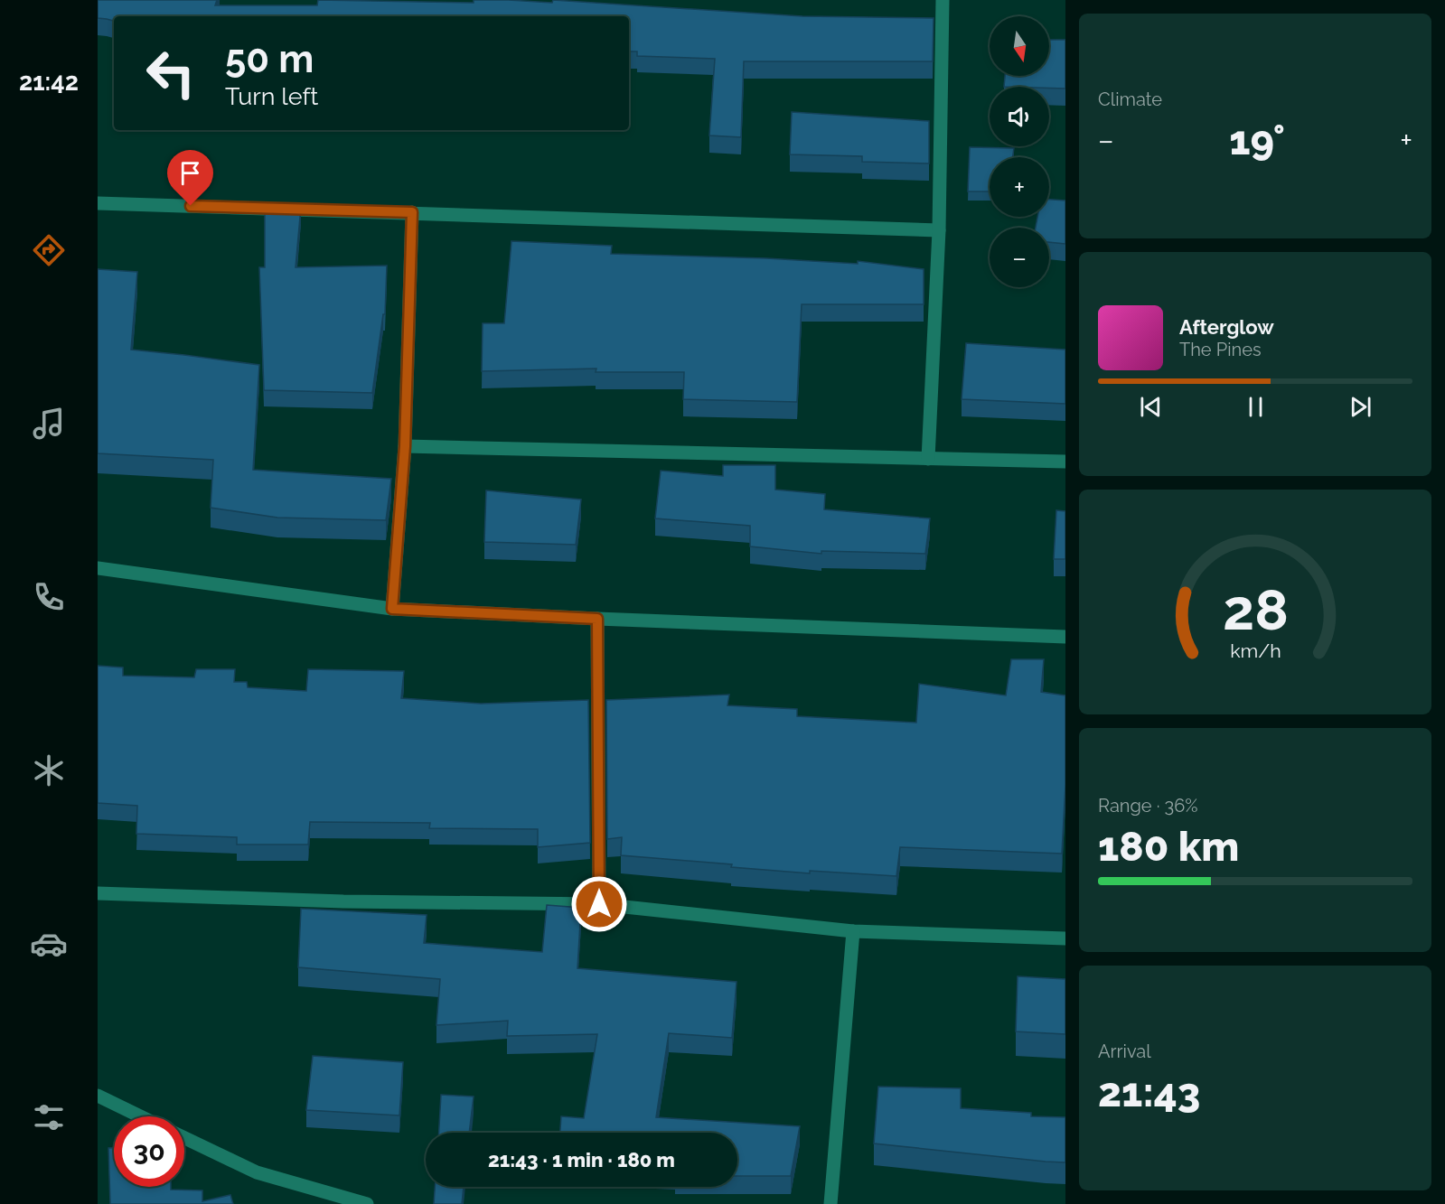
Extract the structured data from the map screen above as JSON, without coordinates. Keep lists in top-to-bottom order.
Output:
{
  "north": "bottom",
  "page": {
    "tabs": "21:42",
    "tile": [
      "Climate",
      ["Range · 36%", "180 km"],
      ["Arrival", "21:43"]
    ],
    "map_buttons": ["+", "−"],
    "turn": ["50 m", "Turn left"],
    "heat": ["−", "19°", "+"],
    "song": ["Afterglow", "The Pines"],
    "limit": "30",
    "trip": "21:43 · 1 min · 180 m",
    "gauge": ["28", "km/h"]
  }
}
